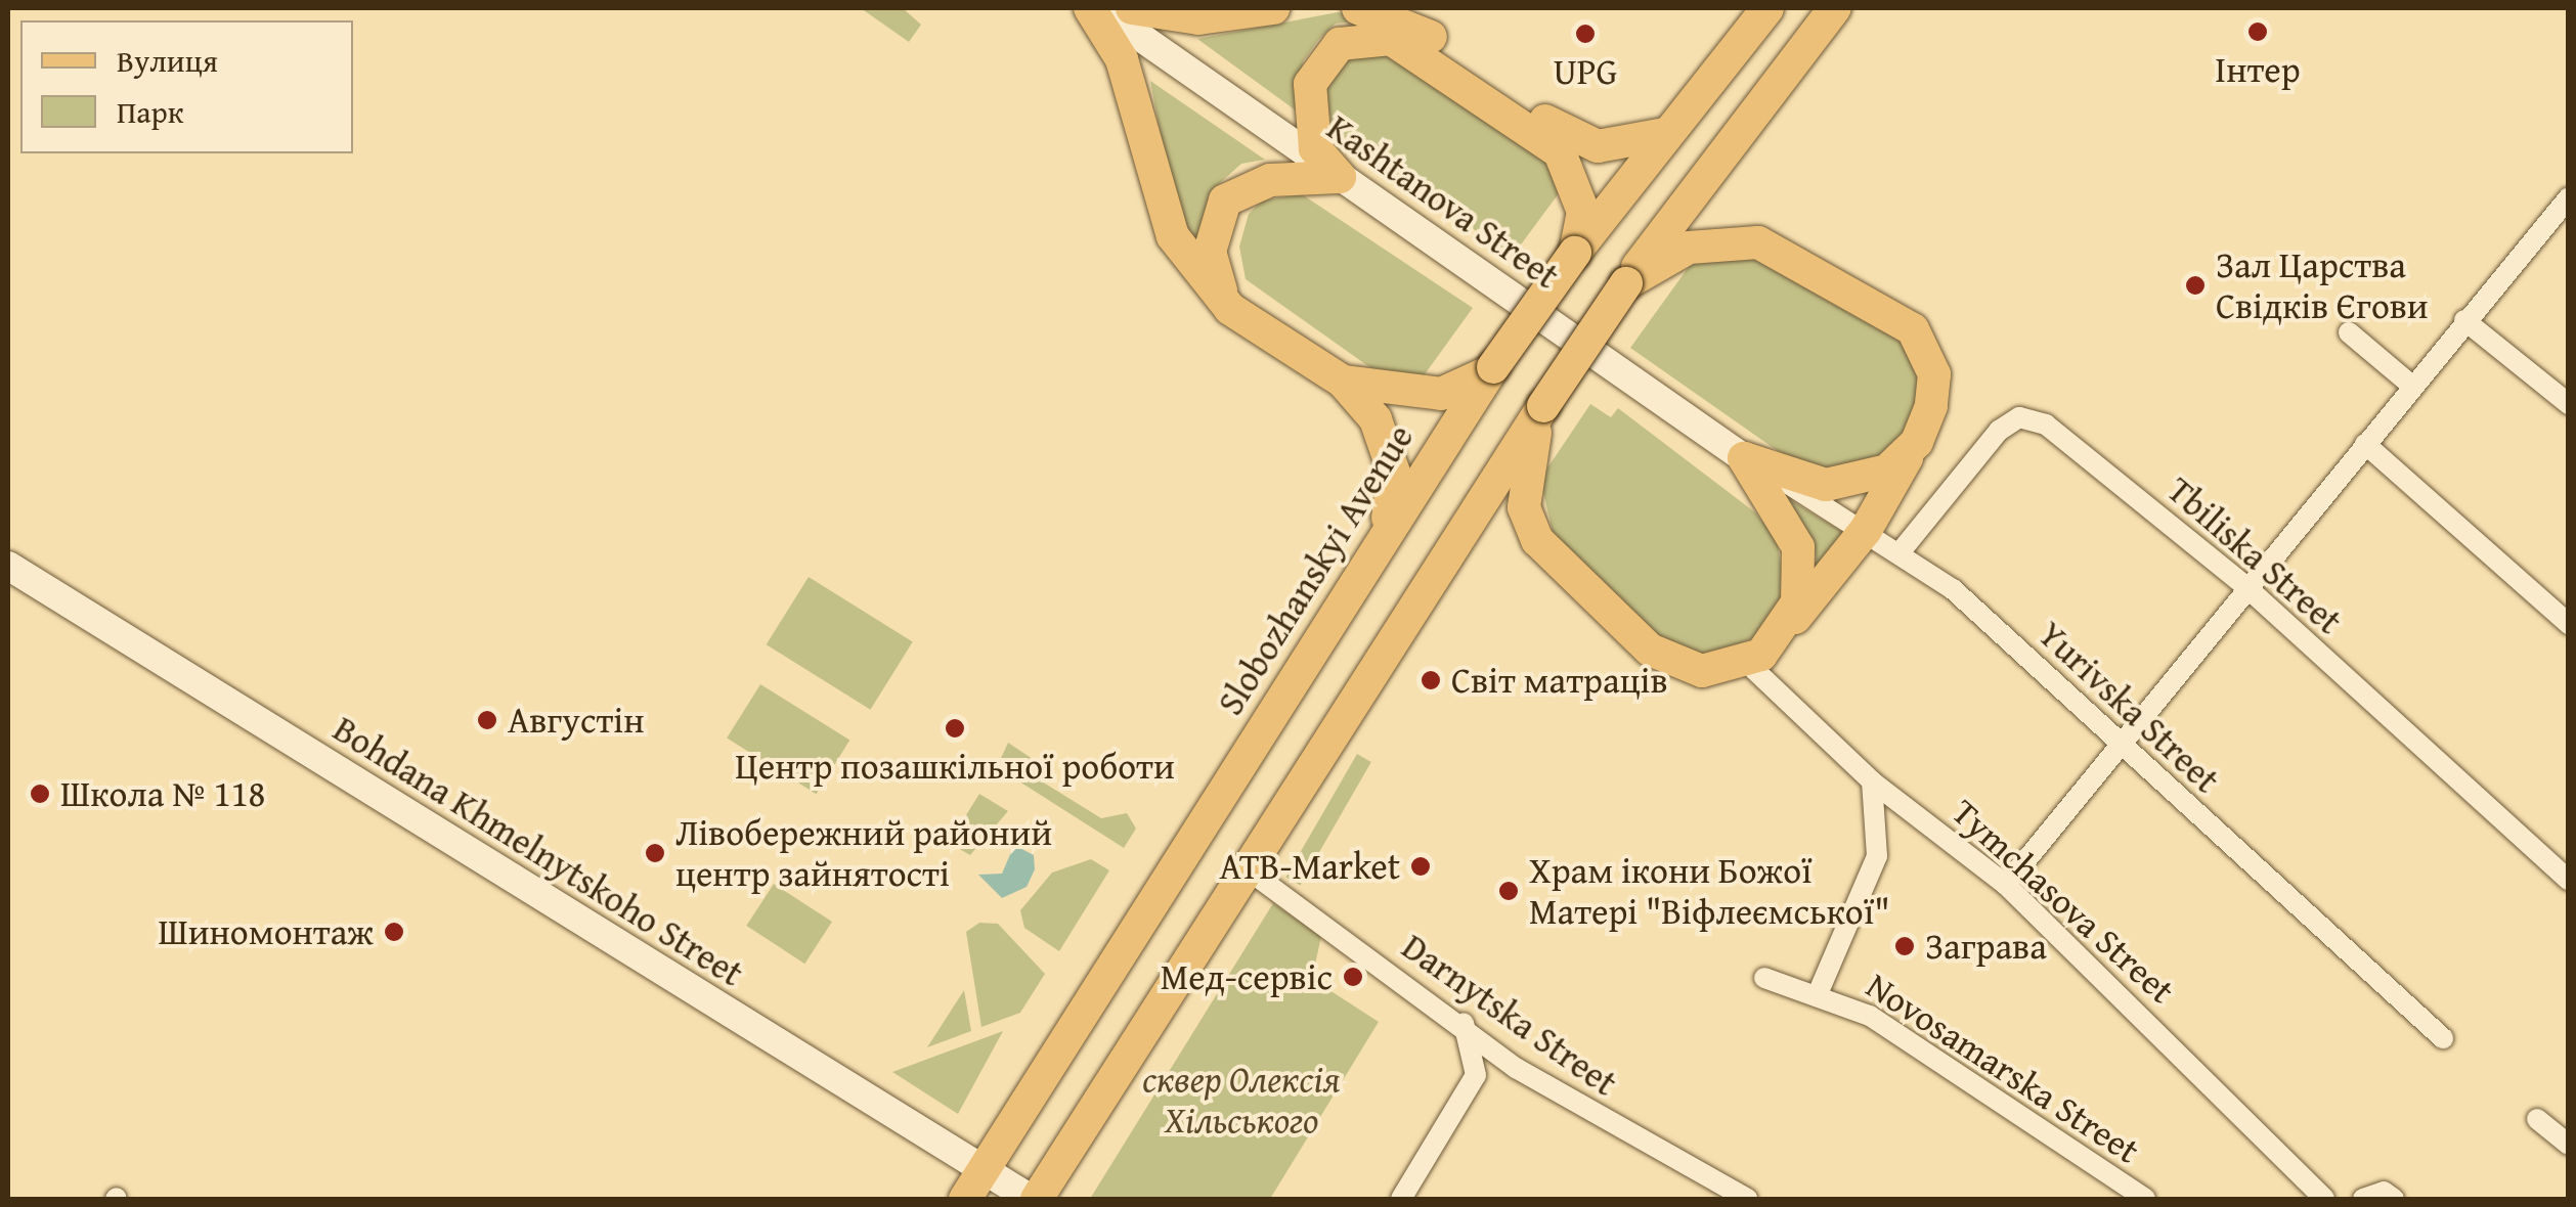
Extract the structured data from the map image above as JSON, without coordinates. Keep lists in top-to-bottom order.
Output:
{
  "streets": {
    "main road": ["Slobozhanskyi Avenue"],
    "street": [
      "Kashtanova Street",
      "Tbiliska Street",
      "Yurivska Street",
      "Bohdana Khmelnytskoho Street",
      "Tymchasova Street",
      "Darnytska Street",
      "Novosamarska Street"
    ]
  },
  "crossings": [
    ["Kashtanova Street", "Yurivska Street"],
    ["Tbiliska Street", "Yurivska Street"],
    ["Slobozhanskyi Avenue", "Bohdana Khmelnytskoho Street"]
  ],
  "parks": ["сквер Олексія Хільського"],
  "places": [
    "Інтер",
    "UPG",
    "Зал Царства Свідків Єгови",
    "Світ матраців",
    "Августін",
    "Центр позашкільної роботи",
    "Школа № 118",
    "Лівобережний районий центр зайнятості",
    "ATB-Market",
    "Храм ікони Божої Матері \"Віфлеємської\"",
    "Шиномонтаж",
    "Заграва",
    "Мед-сервіс"
  ],
  "legend": ["Вулиця", "Парк"]
}
